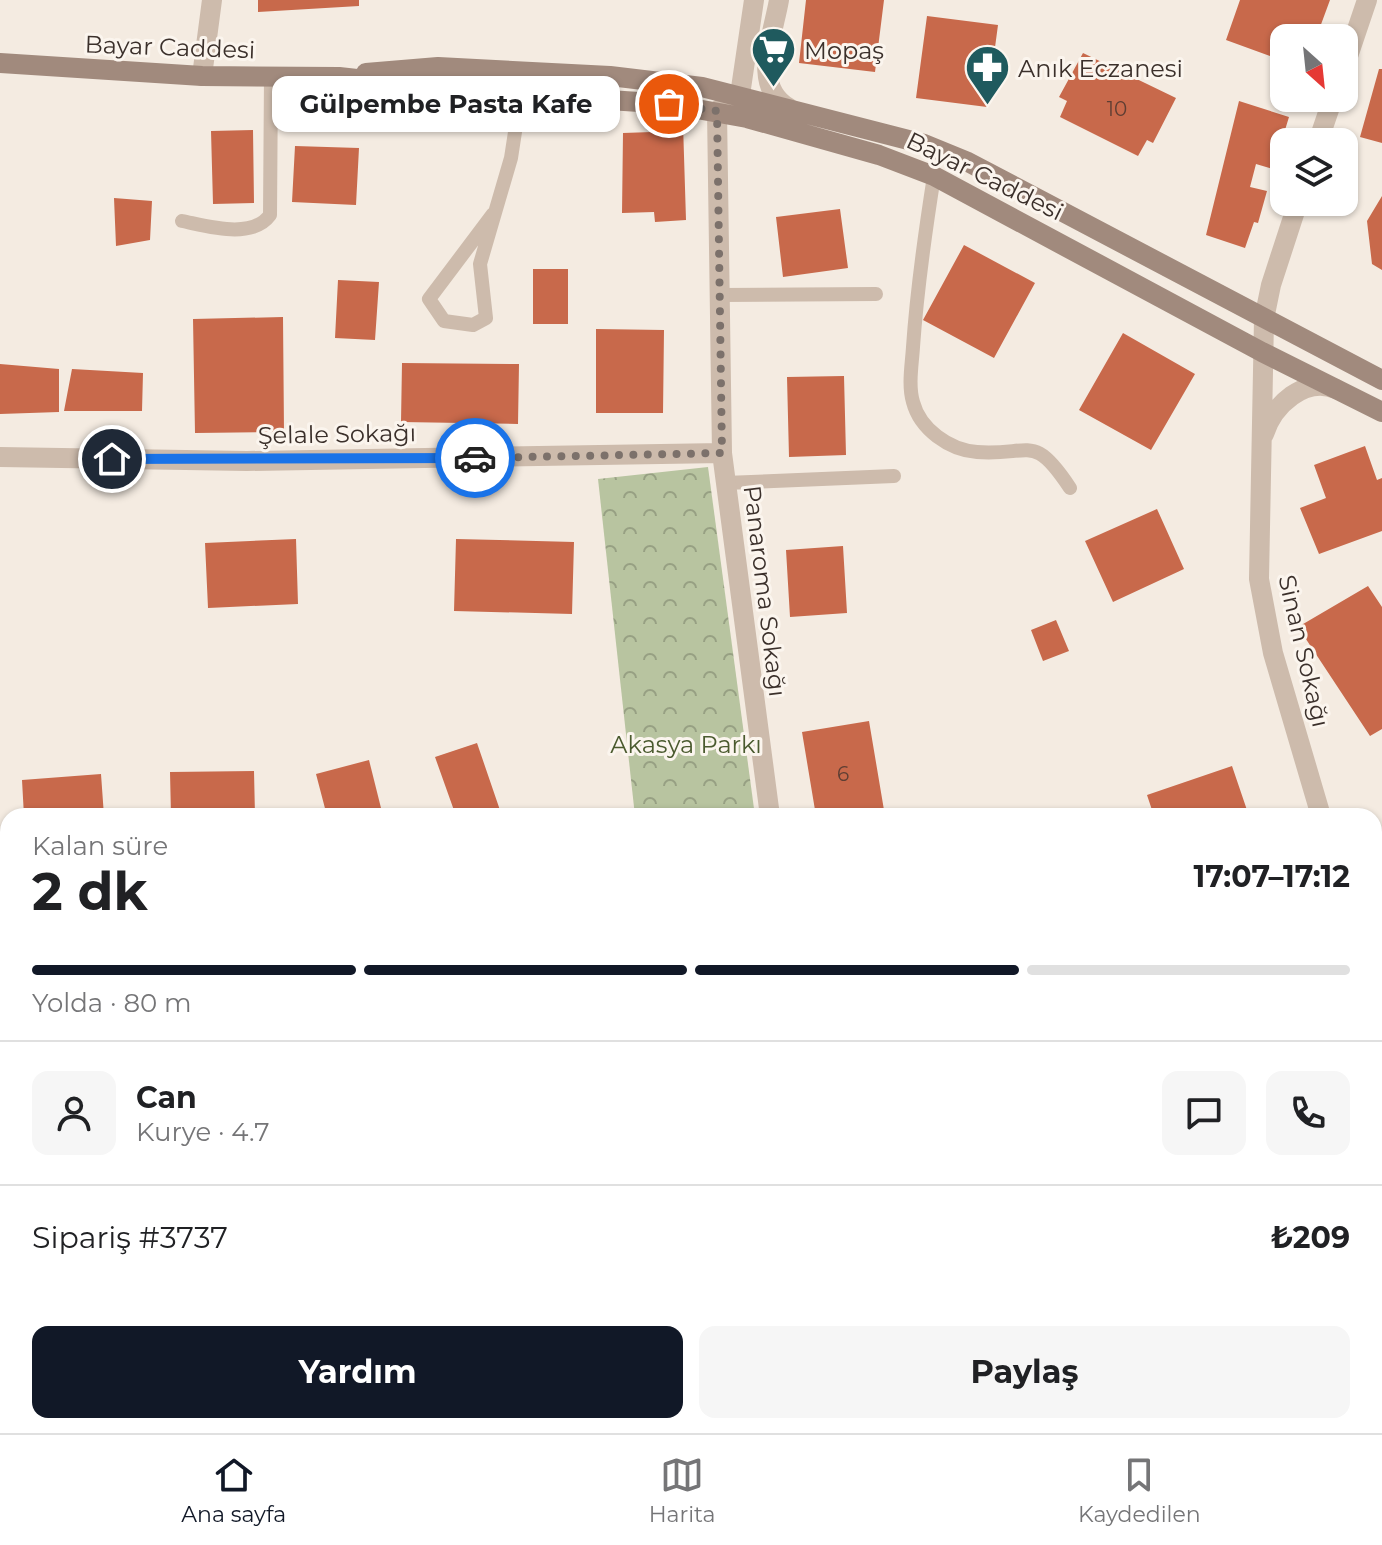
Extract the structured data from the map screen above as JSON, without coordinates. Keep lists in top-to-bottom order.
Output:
{
  "streets": {
    "main road": ["Bayar Caddesi"],
    "street": ["Şelale Sokağı", "Panaroma Sokağı", "Sinan Sokağı"]
  },
  "crossings": [
    ["Bayar Caddesi", "Panaroma Sokağı"],
    ["Bayar Caddesi", "Sinan Sokağı"],
    ["Şelale Sokağı", "Panaroma Sokağı"]
  ],
  "parks": ["Akasya Parkı"],
  "places": {
    "supermarket": ["Mopaş"],
    "other": ["Gülpembe Pasta Kafe"],
    "pharmacy": ["Anık Eczanesi"]
  },
  "house_numbers": ["10", "6"],
  "north": "bottom right",
  "page": {
    "bubble": "Gülpembe Pasta Kafe",
    "heading": ["2 dk", "Kalan süre", "17:07–17:12"],
    "panel": [
      "Can",
      "Kurye · 4.7",
      "Sipariş #3737",
      "₺209"
    ],
    "bar": "Yolda · 80 m",
    "buttons": ["Yardım", "Paylaş"],
    "tabs": ["Ana sayfa", "Harita", "Kaydedilen"]
  }
}
